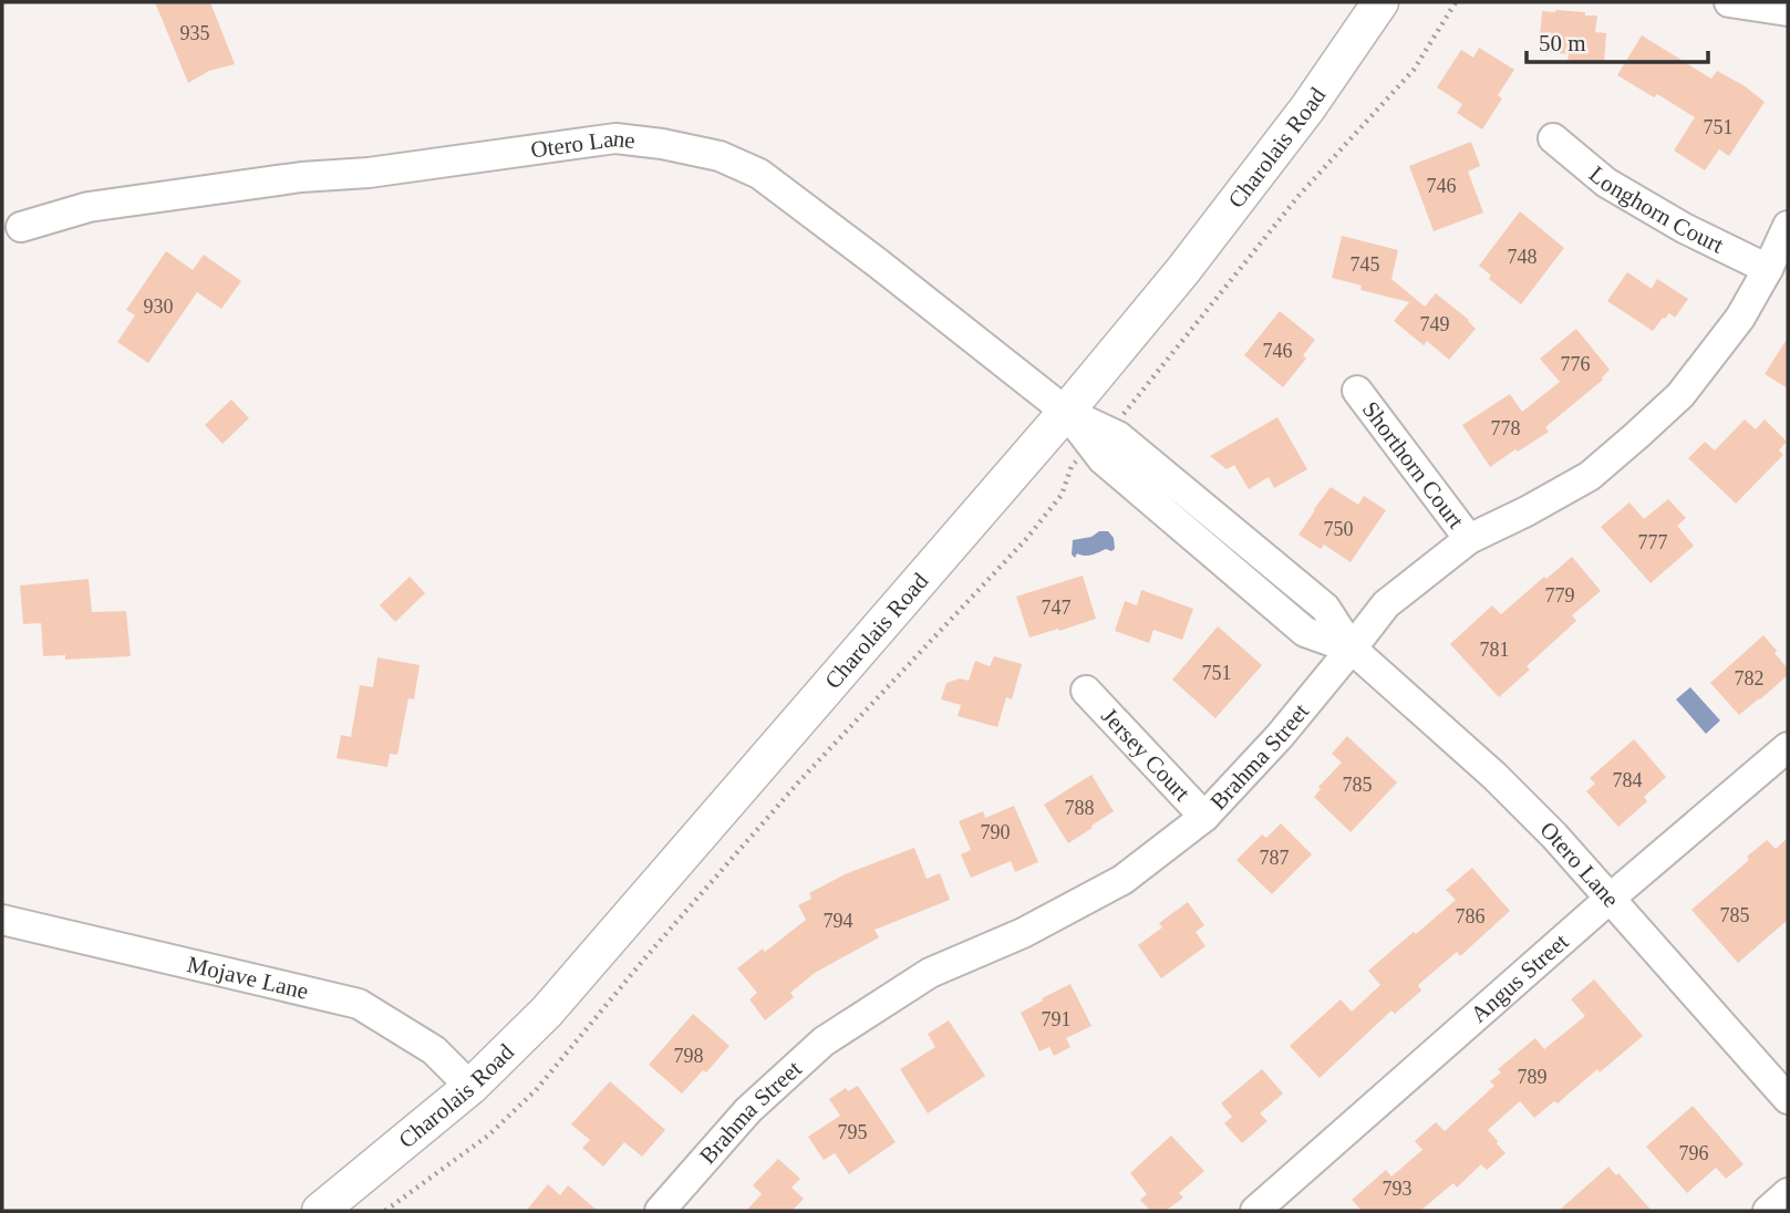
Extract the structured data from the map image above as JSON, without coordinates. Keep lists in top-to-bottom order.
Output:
{
  "streets": {
    "street": [
      "Otero Lane",
      "Charolais Road",
      "Longhorn Court",
      "Shorthorn Court",
      "Jersey Court",
      "Brahma Street",
      "Mojave Lane",
      "Angus Street"
    ]
  },
  "crossings": [
    ["Otero Lane", "Charolais Road"],
    ["Otero Lane", "Brahma Street"],
    ["Otero Lane", "Angus Street"],
    ["Charolais Road", "Mojave Lane"],
    ["Longhorn Court", "Brahma Street"],
    ["Shorthorn Court", "Brahma Street"],
    ["Jersey Court", "Brahma Street"]
  ],
  "house_numbers": [
    "935",
    "751",
    "746",
    "748",
    "745",
    "930",
    "749",
    "746",
    "776",
    "778",
    "750",
    "777",
    "779",
    "747",
    "781",
    "751",
    "782",
    "784",
    "785",
    "788",
    "790",
    "787",
    "785",
    "786",
    "794",
    "791",
    "798",
    "789",
    "795",
    "796",
    "793"
  ],
  "scale_bar": "50 m"
}
